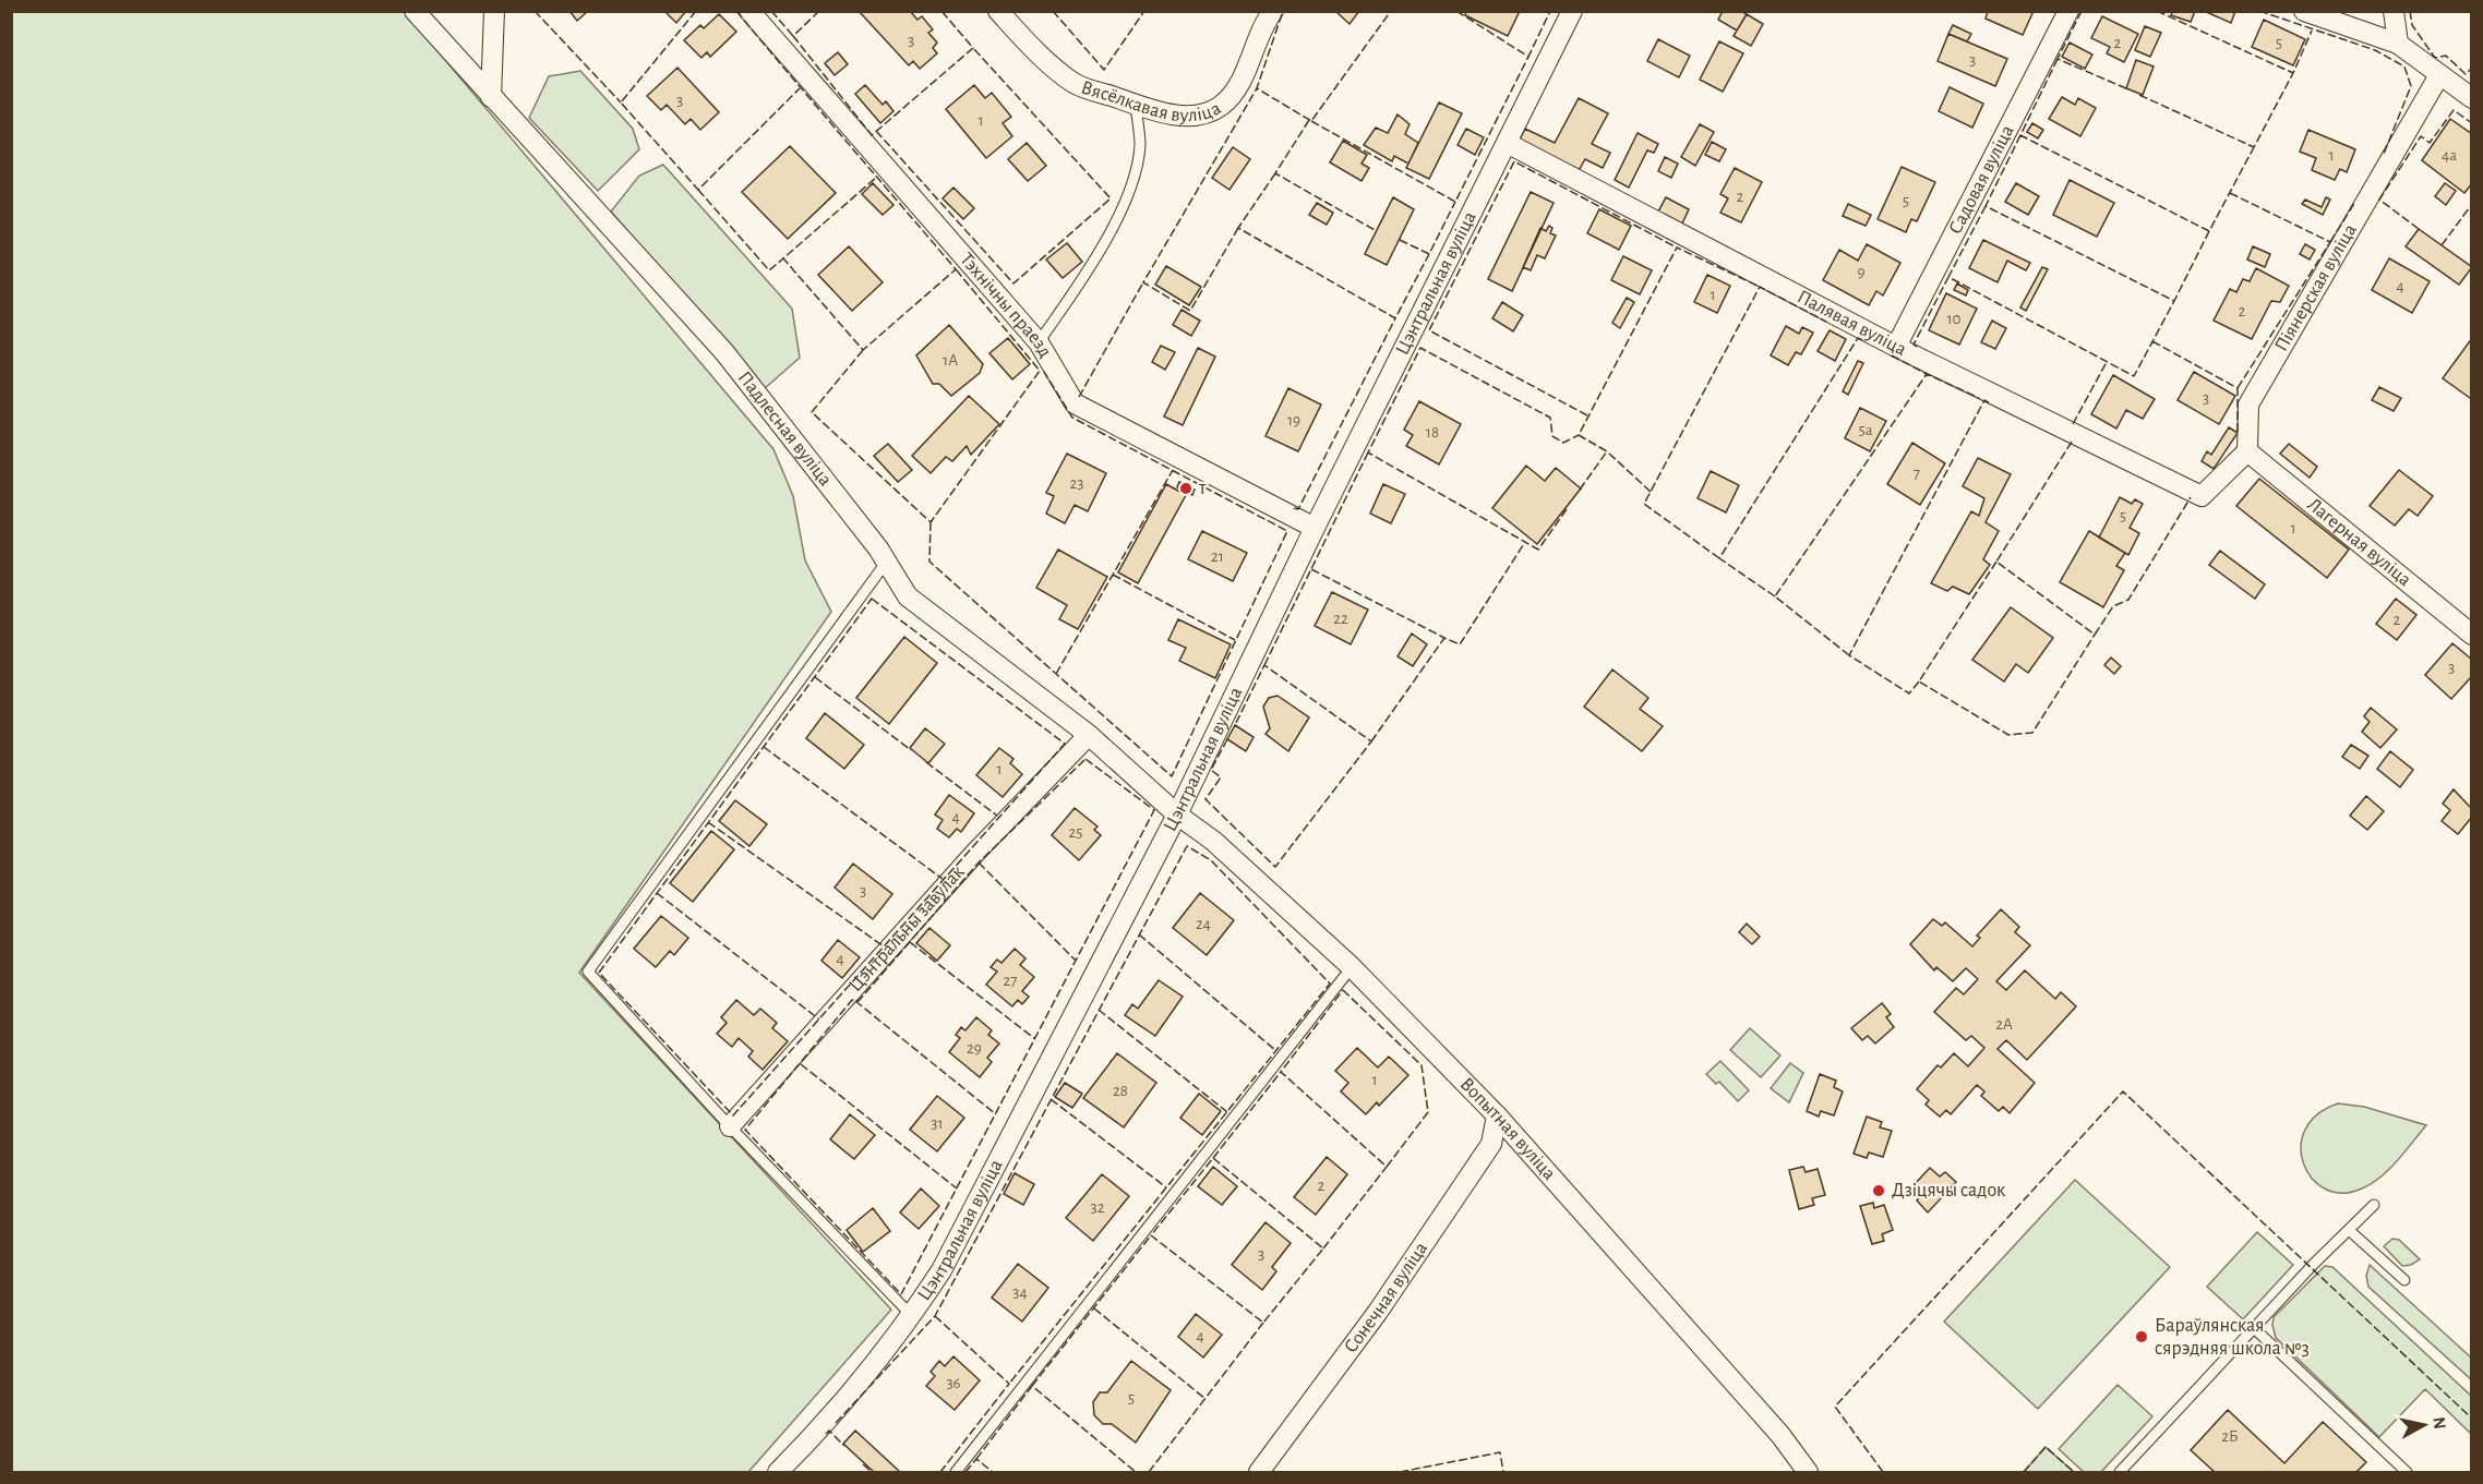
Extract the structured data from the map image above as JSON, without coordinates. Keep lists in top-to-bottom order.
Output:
{
  "streets": {
    "street": [
      "Вясёлкавая вуліца",
      "Садовая вуліца",
      "Цэнтральная вуліца",
      "Піянерская вуліца",
      "Тэхнічны праезд",
      "Палявая вуліца",
      "Падлесная вуліца",
      "Лагерная вуліца",
      "Цэнтральны завулак",
      "Вопытная вуліца",
      "Сонечная вуліца"
    ]
  },
  "crossings": [
    ["Садовая вуліца", "Палявая вуліца"],
    ["Цэнтральная вуліца", "Тэхнічны праезд"],
    ["Цэнтральная вуліца", "Палявая вуліца"],
    ["Цэнтральная вуліца", "Падлесная вуліца"],
    ["Цэнтральная вуліца", "Вопытная вуліца"],
    ["Піянерская вуліца", "Палявая вуліца"],
    ["Піянерская вуліца", "Лагерная вуліца"],
    ["Палявая вуліца", "Лагерная вуліца"],
    ["Падлесная вуліца", "Цэнтральны завулак"],
    ["Падлесная вуліца", "Вопытная вуліца"],
    ["Вопытная вуліца", "Сонечная вуліца"]
  ],
  "places": ["т", "Дзіцячы садок", "Бараўлянская сярэдняя школа №3"],
  "house_numbers": [
    "3",
    "2",
    "5",
    "3",
    "3",
    "1",
    "1",
    "4а",
    "2",
    "5",
    "9",
    "4",
    "1",
    "2",
    "10",
    "1А",
    "3",
    "19",
    "5а",
    "18",
    "7",
    "23",
    "5",
    "1",
    "21",
    "22",
    "2",
    "3",
    "1",
    "4",
    "25",
    "3",
    "24",
    "4",
    "27",
    "2А",
    "29",
    "1",
    "28",
    "31",
    "2",
    "32",
    "3",
    "34",
    "4",
    "36",
    "5",
    "2Б"
  ],
  "north": "right"
}
